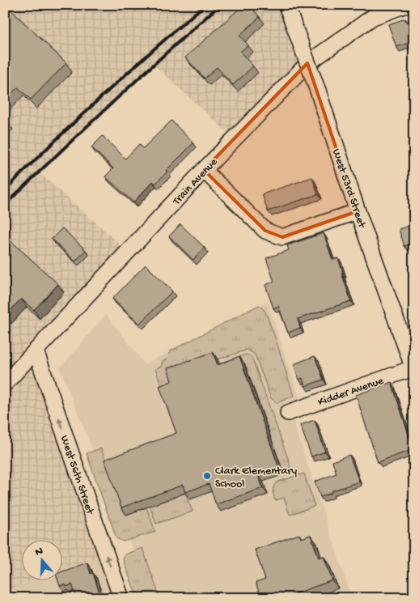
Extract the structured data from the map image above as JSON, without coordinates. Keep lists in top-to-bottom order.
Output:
{
  "streets": {
    "street": [
      "Train Avenue",
      "West 53rd Street",
      "Kidder Avenue",
      "West 56th Street"
    ]
  },
  "crossings": [
    ["Train Avenue", "West 56th Street"],
    ["West 53rd Street", "Kidder Avenue"]
  ],
  "one_way": ["West 56th Street"],
  "places": ["Clark Elementary School"],
  "north": "top"
}
